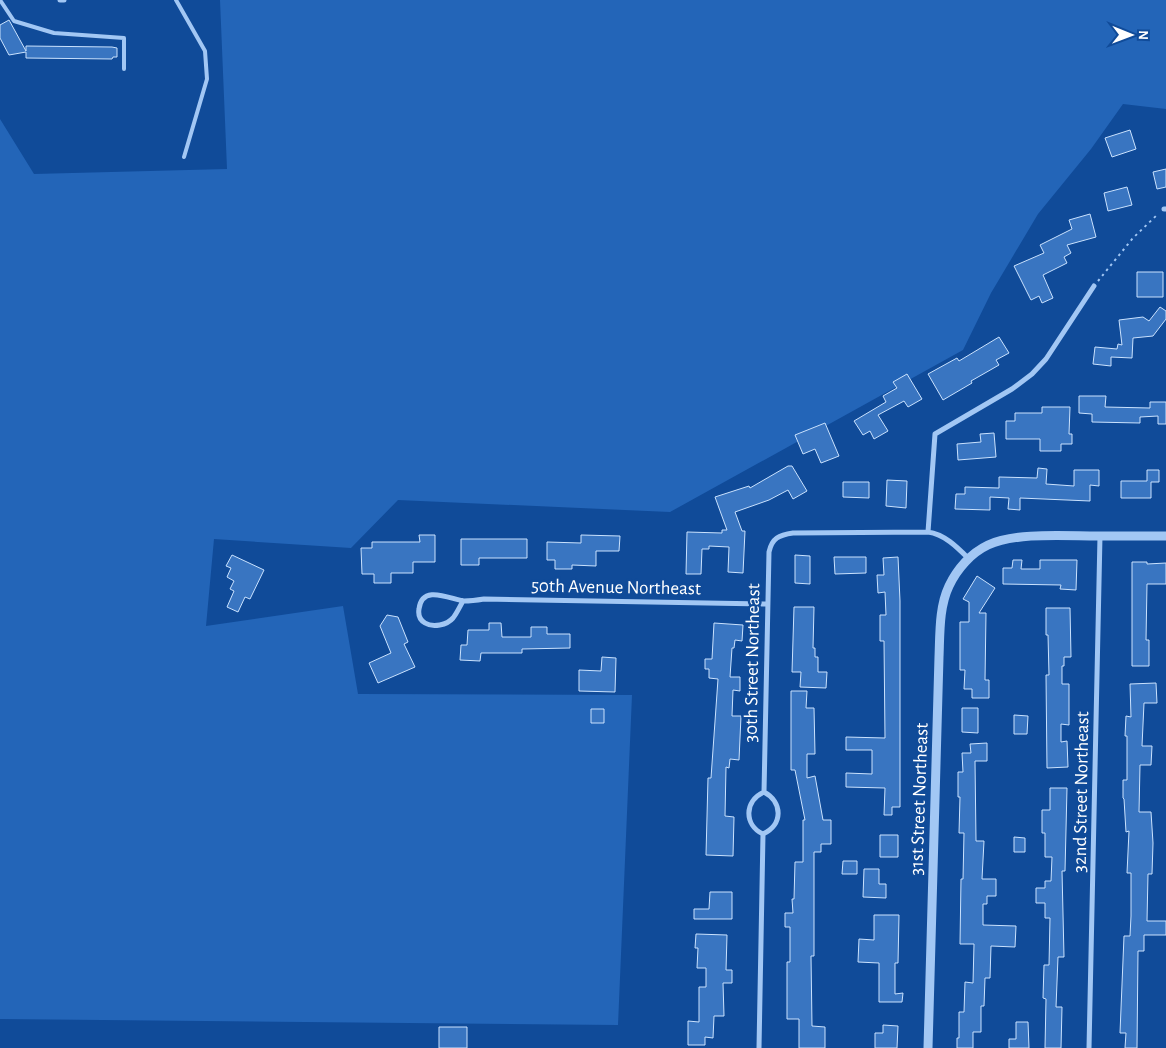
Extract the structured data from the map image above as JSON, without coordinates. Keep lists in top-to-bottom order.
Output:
{
  "streets": {
    "street": [
      "50th Avenue Northeast",
      "30th Street Northeast",
      "32nd Street Northeast",
      "31st Street Northeast"
    ]
  },
  "crossings": [
    ["50th Avenue Northeast", "30th Street Northeast"]
  ],
  "north": "right"
}
